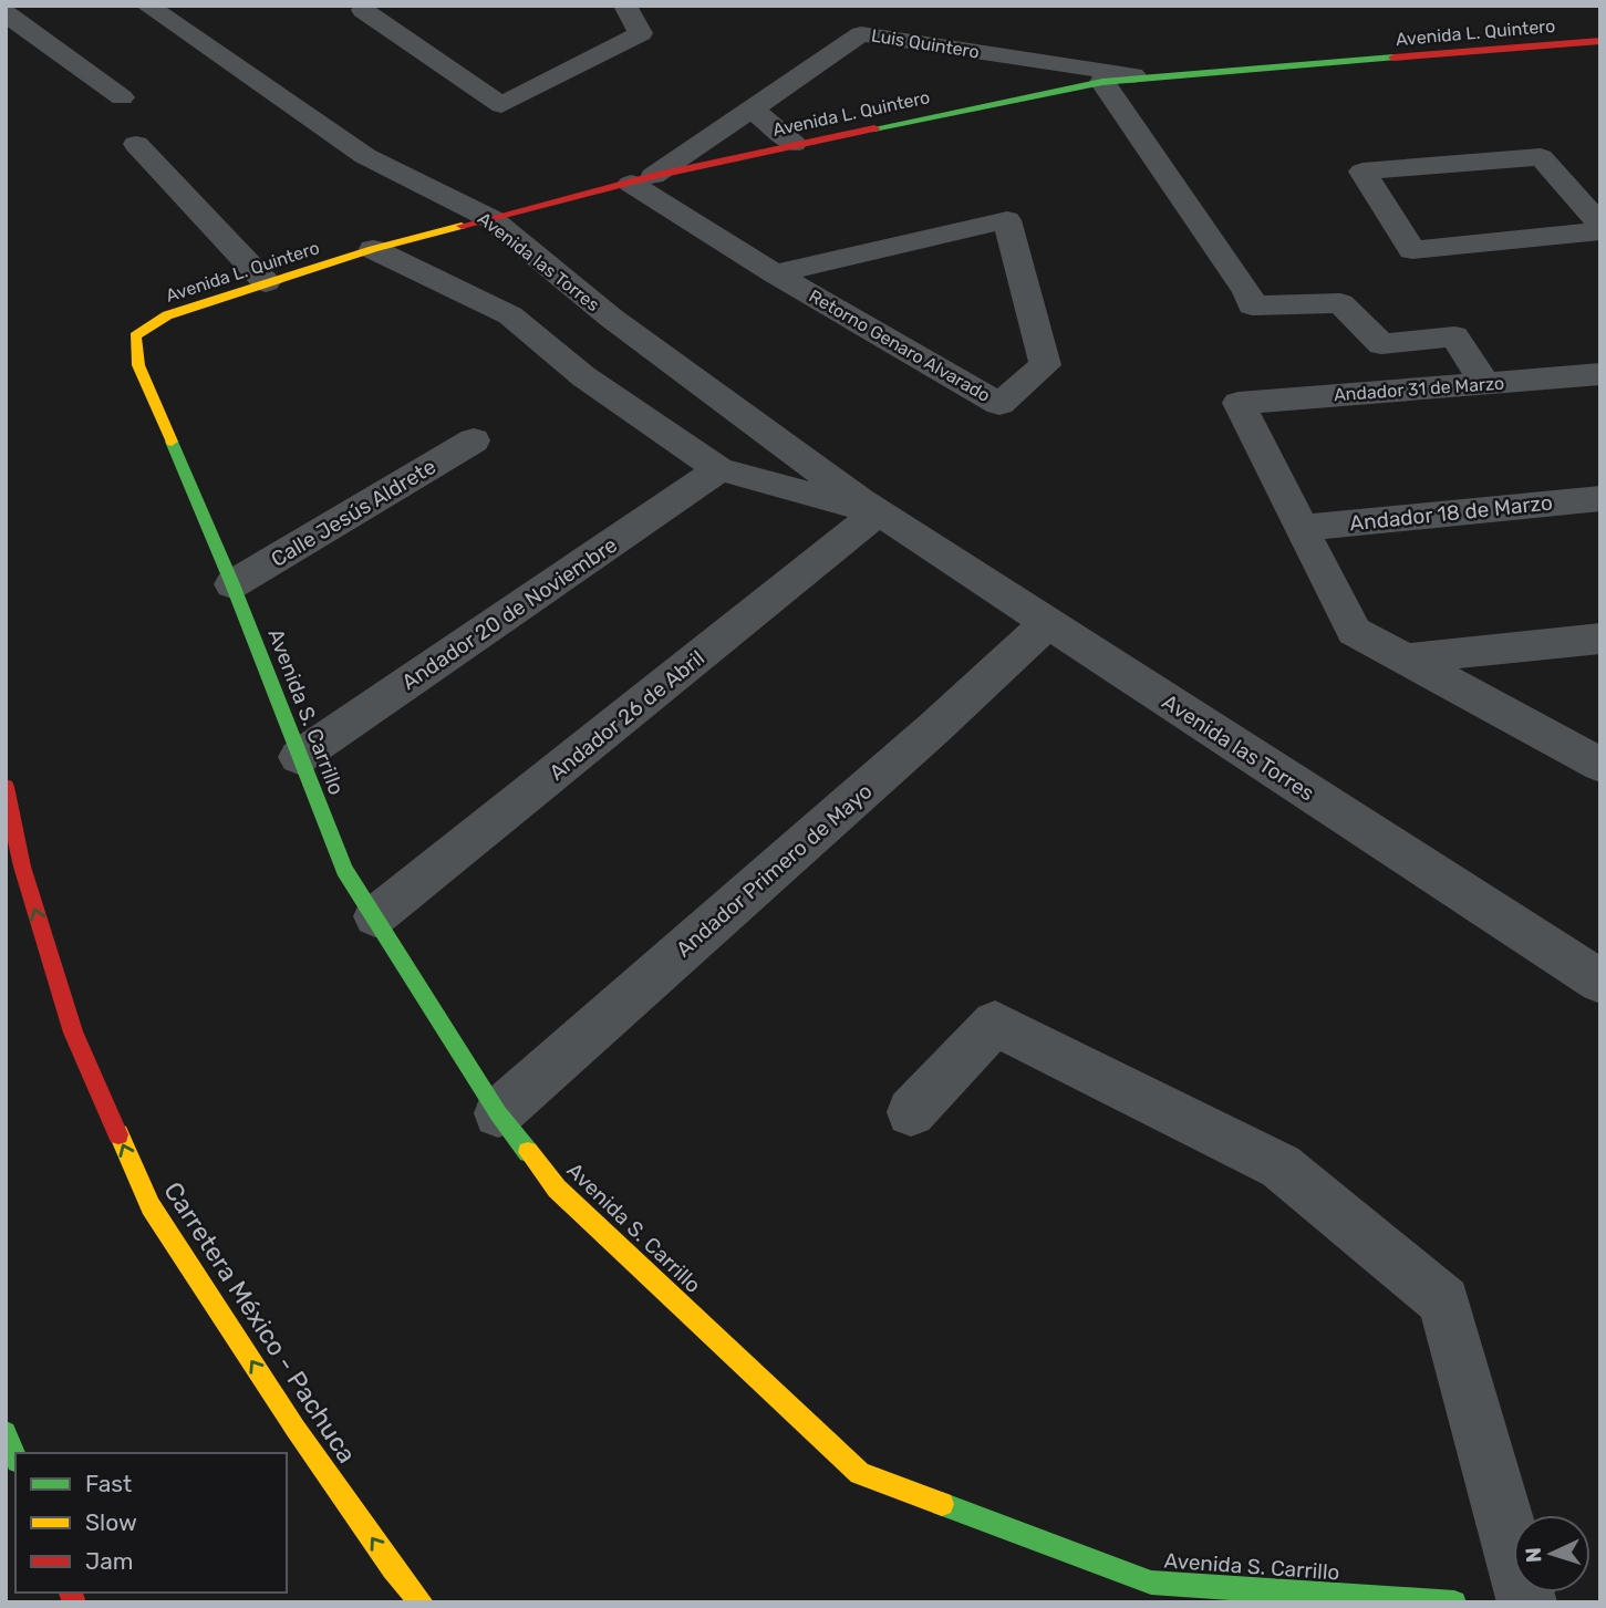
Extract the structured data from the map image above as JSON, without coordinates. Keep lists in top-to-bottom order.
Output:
{
  "streets": {
    "main road": ["Avenida L. Quintero", "Avenida S. Carrillo", "Carretera México - Pachuca"],
    "street": [
      "Luis Quintero",
      "Avenida las Torres",
      "Retorno Genaro Alvarado",
      "Andador 31 de Marzo",
      "Calle Jesús Aldrete",
      "Andador 18 de Marzo",
      "Andador 20 de Noviembre",
      "Andador 26 de Abril",
      "Andador Primero de Mayo"
    ]
  },
  "crossings": [
    ["Avenida L. Quintero", "Luis Quintero"],
    ["Avenida L. Quintero", "Avenida las Torres"],
    ["Avenida L. Quintero", "Retorno Genaro Alvarado"],
    ["Avenida L. Quintero", "Avenida S. Carrillo"],
    ["Luis Quintero", "Retorno Genaro Alvarado"],
    ["Avenida las Torres", "Andador 20 de Noviembre"],
    ["Avenida las Torres", "Andador 26 de Abril"],
    ["Avenida las Torres", "Andador Primero de Mayo"],
    ["Andador 31 de Marzo", "Andador 18 de Marzo"],
    ["Calle Jesús Aldrete", "Avenida S. Carrillo"],
    ["Andador 20 de Noviembre", "Avenida S. Carrillo"],
    ["Avenida S. Carrillo", "Andador 26 de Abril"],
    ["Avenida S. Carrillo", "Andador Primero de Mayo"]
  ],
  "one_way": ["Carretera México - Pachuca"],
  "legend": ["Fast", "Slow", "Jam"],
  "north": "left"
}
